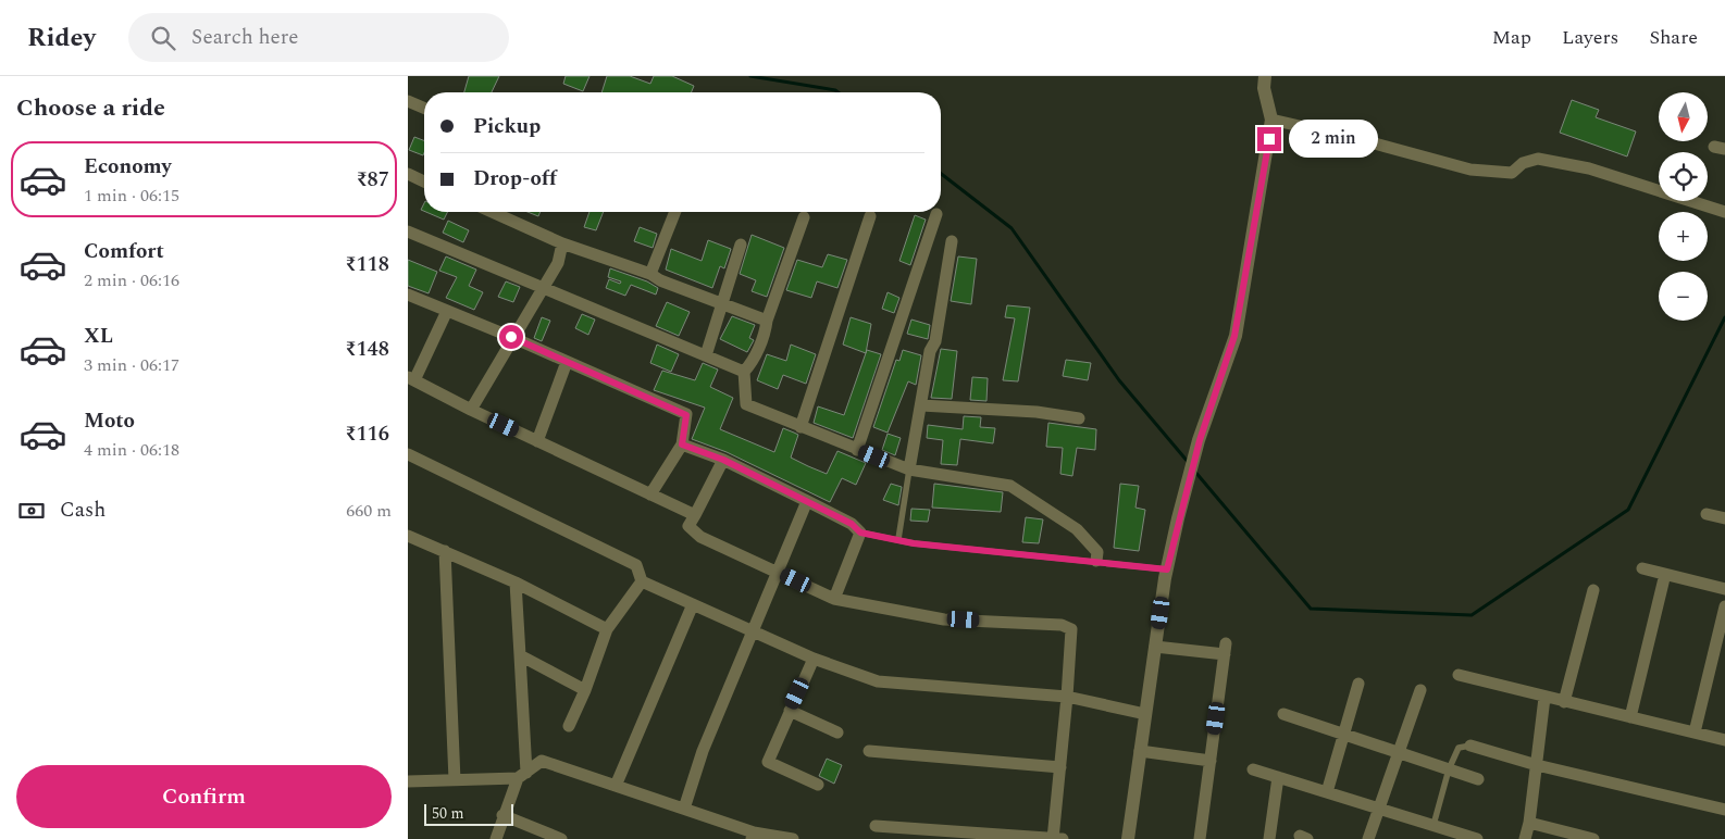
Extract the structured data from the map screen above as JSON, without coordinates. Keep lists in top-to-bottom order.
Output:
{
  "scale_bar": "50 m",
  "north": "bottom",
  "page": {
    "header": "Ridey",
    "search": "Search here",
    "nav": ["Map", "Layers", "Share"],
    "heading": "Choose a ride",
    "map_buttons": ["+", "−"],
    "banner": ["Pickup", "Drop-off"],
    "bubble": "2 min",
    "list": [
      {
        "name": "Economy",
        "note": "1 min · 06:15",
        "value": "₹87"
      },
      {
        "name": "Comfort",
        "note": "2 min · 06:16",
        "value": "₹118"
      },
      {
        "name": "XL",
        "note": "3 min · 06:17",
        "value": "₹148"
      },
      {
        "name": "Moto",
        "note": "4 min · 06:18",
        "value": "₹116"
      }
    ],
    "pay": ["Cash", "660 m"],
    "buttons": "Confirm",
    "scale": "50 m"
  }
}
